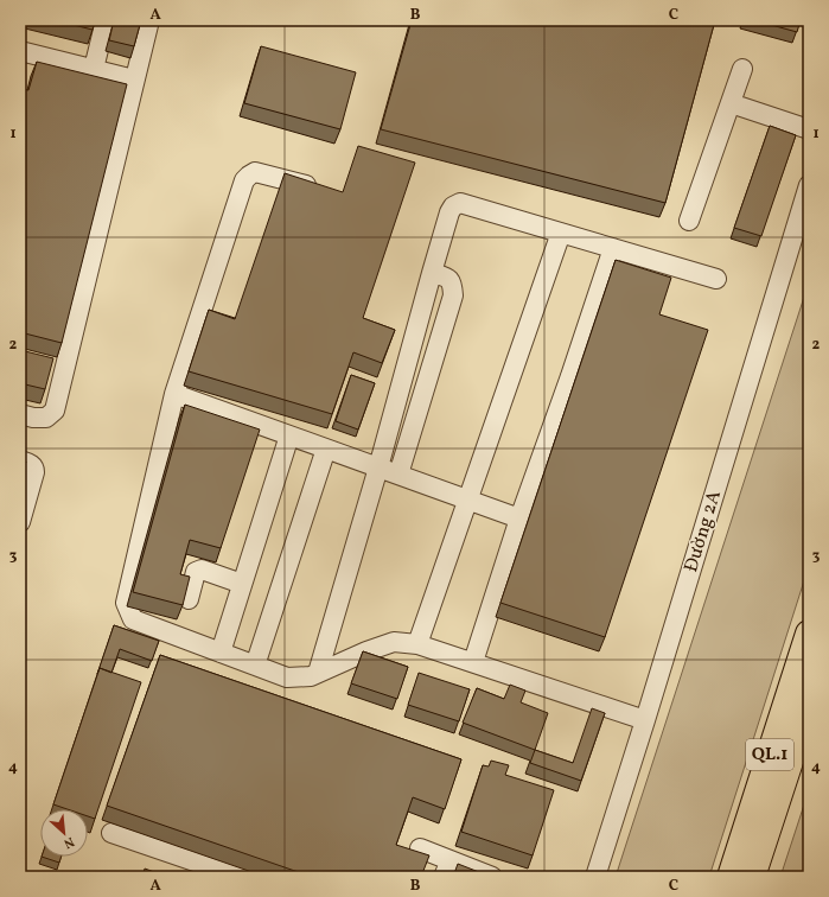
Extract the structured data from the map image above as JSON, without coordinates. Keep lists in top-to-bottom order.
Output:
{
  "streets": {
    "highway": ["QL.1"],
    "street": ["Đường 2A"]
  },
  "north": "bottom right",
  "grid": {
    "columns": ["A", "B", "C"],
    "rows": [
      "1",
      "2",
      "3",
      "4"
    ]
  }
}
